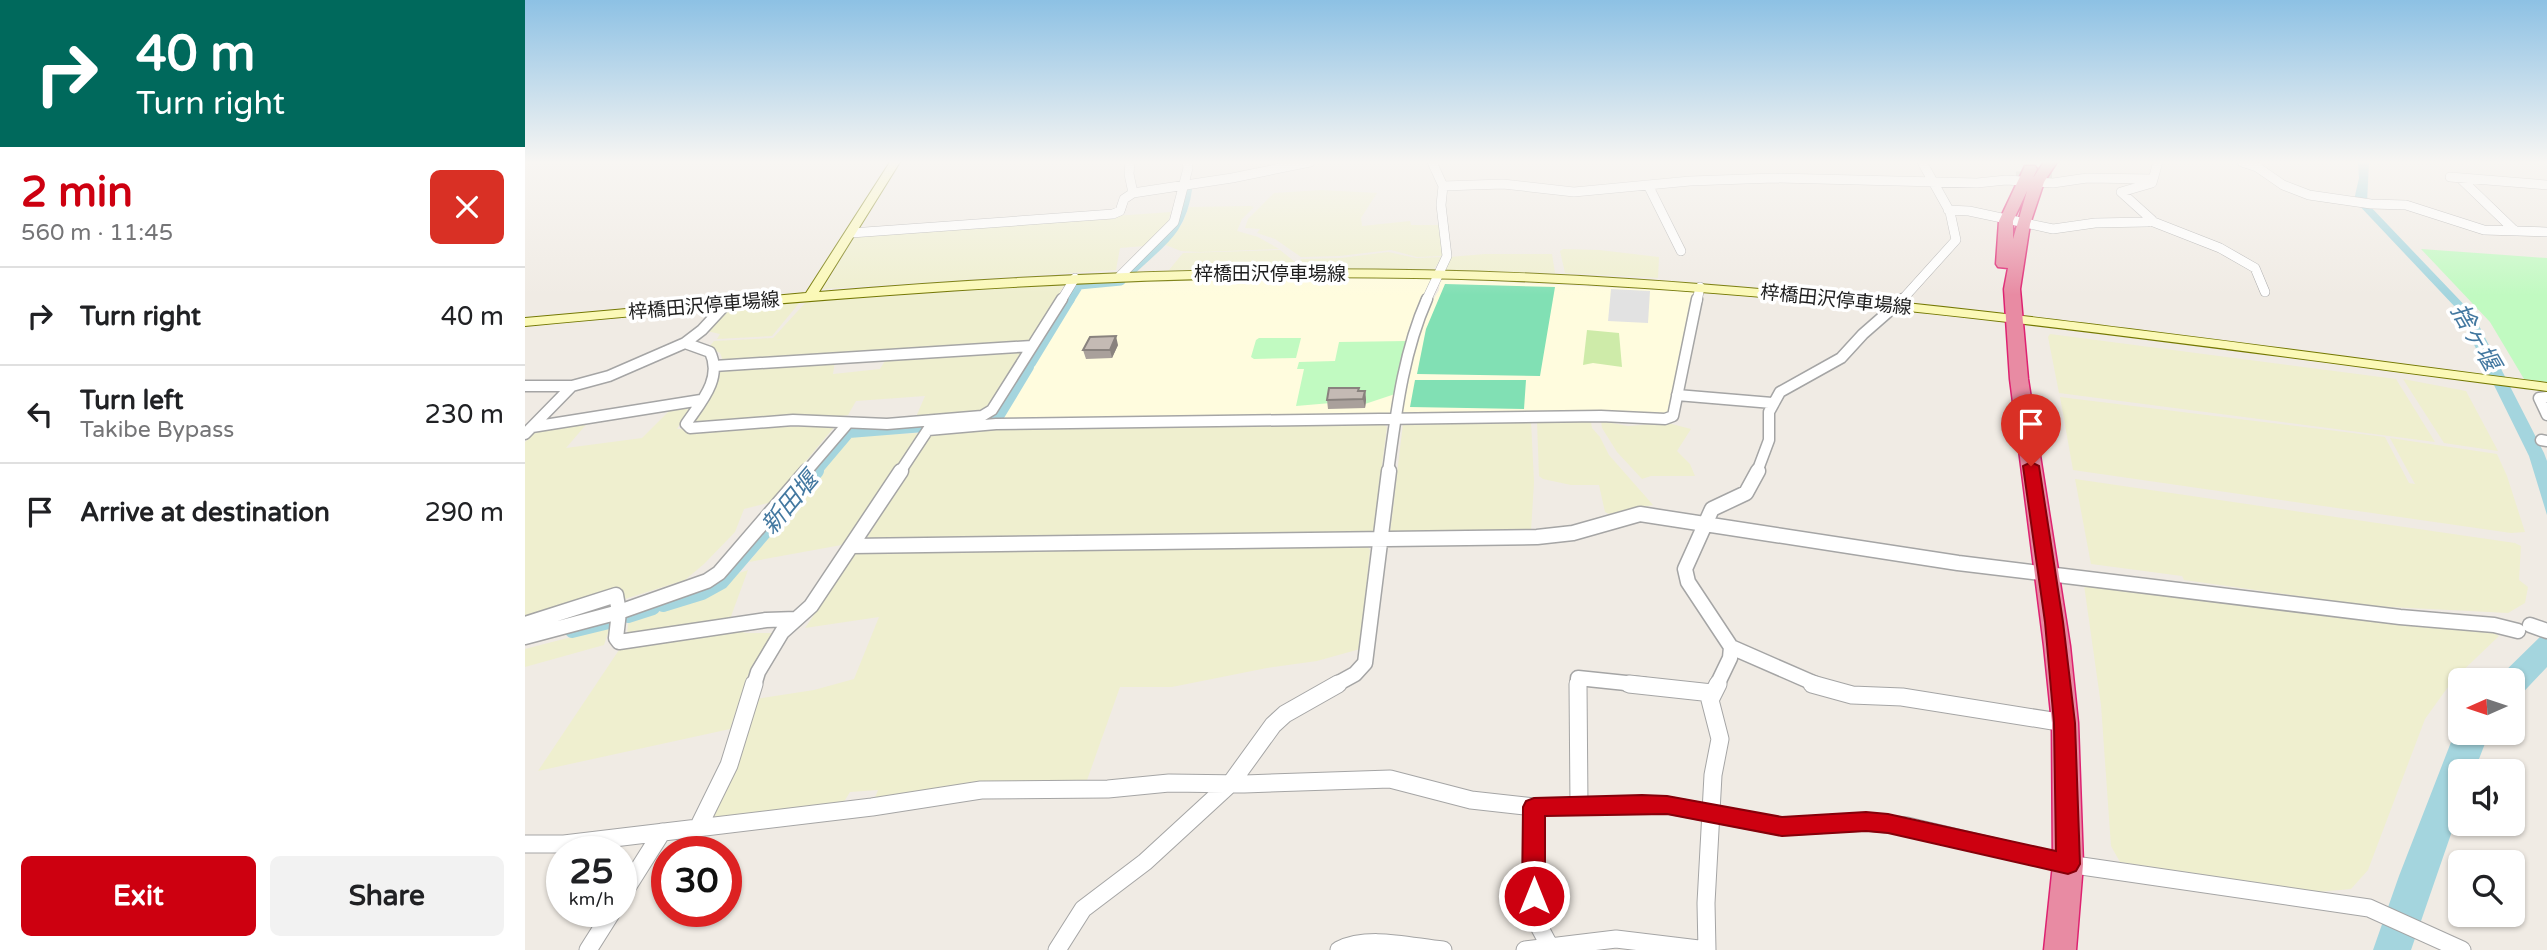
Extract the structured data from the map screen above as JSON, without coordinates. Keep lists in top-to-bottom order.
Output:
{
  "streets": {
    "main road": ["梓橋田沢停車場線"]
  },
  "water": ["捨ヶ堰", "新田堰"],
  "north": "left",
  "page": {
    "turn": ["40 m", "Turn right"],
    "heading": ["2 min", "560 m · 11:45"],
    "list": [
      {
        "name": "Turn right",
        "value": "40 m"
      },
      {
        "name": "Turn left",
        "note": "Takibe Bypass",
        "value": "230 m"
      },
      {
        "name": "Arrive at destination",
        "value": "290 m"
      }
    ],
    "speed": "25 km/h",
    "limit": "30",
    "buttons": ["Exit", "Share"]
  }
}
